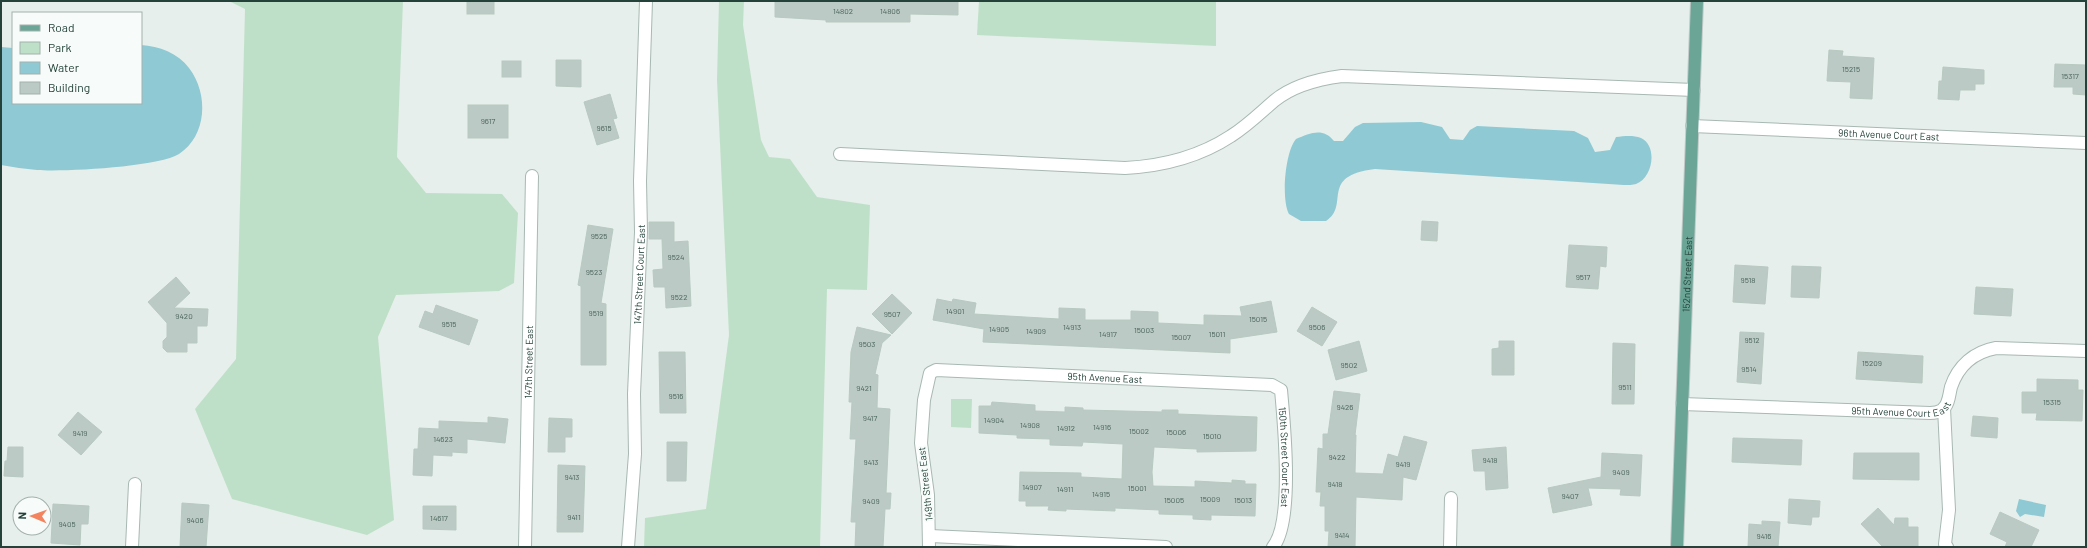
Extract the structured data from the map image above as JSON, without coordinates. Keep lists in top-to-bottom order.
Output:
{
  "streets": {
    "main road": ["152nd Street East"],
    "street": [
      "96th Avenue Court East",
      "147th Street Court East",
      "147th Street East",
      "95th Avenue East",
      "95th Avenue Court East",
      "150th Street Court East",
      "149th Street East"
    ]
  },
  "crossings": [
    ["96th Avenue Court East", "152nd Street East"],
    ["152nd Street East", "95th Avenue Court East"],
    ["95th Avenue East", "150th Street Court East"],
    ["95th Avenue East", "149th Street East"]
  ],
  "house_numbers": [
    "14802",
    "14806",
    "15215",
    "15317",
    "9617",
    "9615",
    "9525",
    "9524",
    "9523",
    "9517",
    "9518",
    "9522",
    "14901",
    "9519",
    "9507",
    "9420",
    "15015",
    "9515",
    "14913",
    "9506",
    "14905",
    "15003",
    "14909",
    "14917",
    "15011",
    "15007",
    "9512",
    "9503",
    "15209",
    "9502",
    "9514",
    "9511",
    "9421",
    "9516",
    "15315",
    "9426",
    "9417",
    "14904",
    "14908",
    "14916",
    "14912",
    "15002",
    "15006",
    "9419",
    "15010",
    "14623",
    "9422",
    "9418",
    "9413",
    "9419",
    "9409",
    "9413",
    "9418",
    "14907",
    "15001",
    "14911",
    "14915",
    "9407",
    "15009",
    "15005",
    "15013",
    "9409",
    "9411",
    "14617",
    "9406",
    "9405",
    "9414",
    "9416"
  ],
  "legend": [
    "Road",
    "Park",
    "Water",
    "Building"
  ],
  "north": "left"
}
